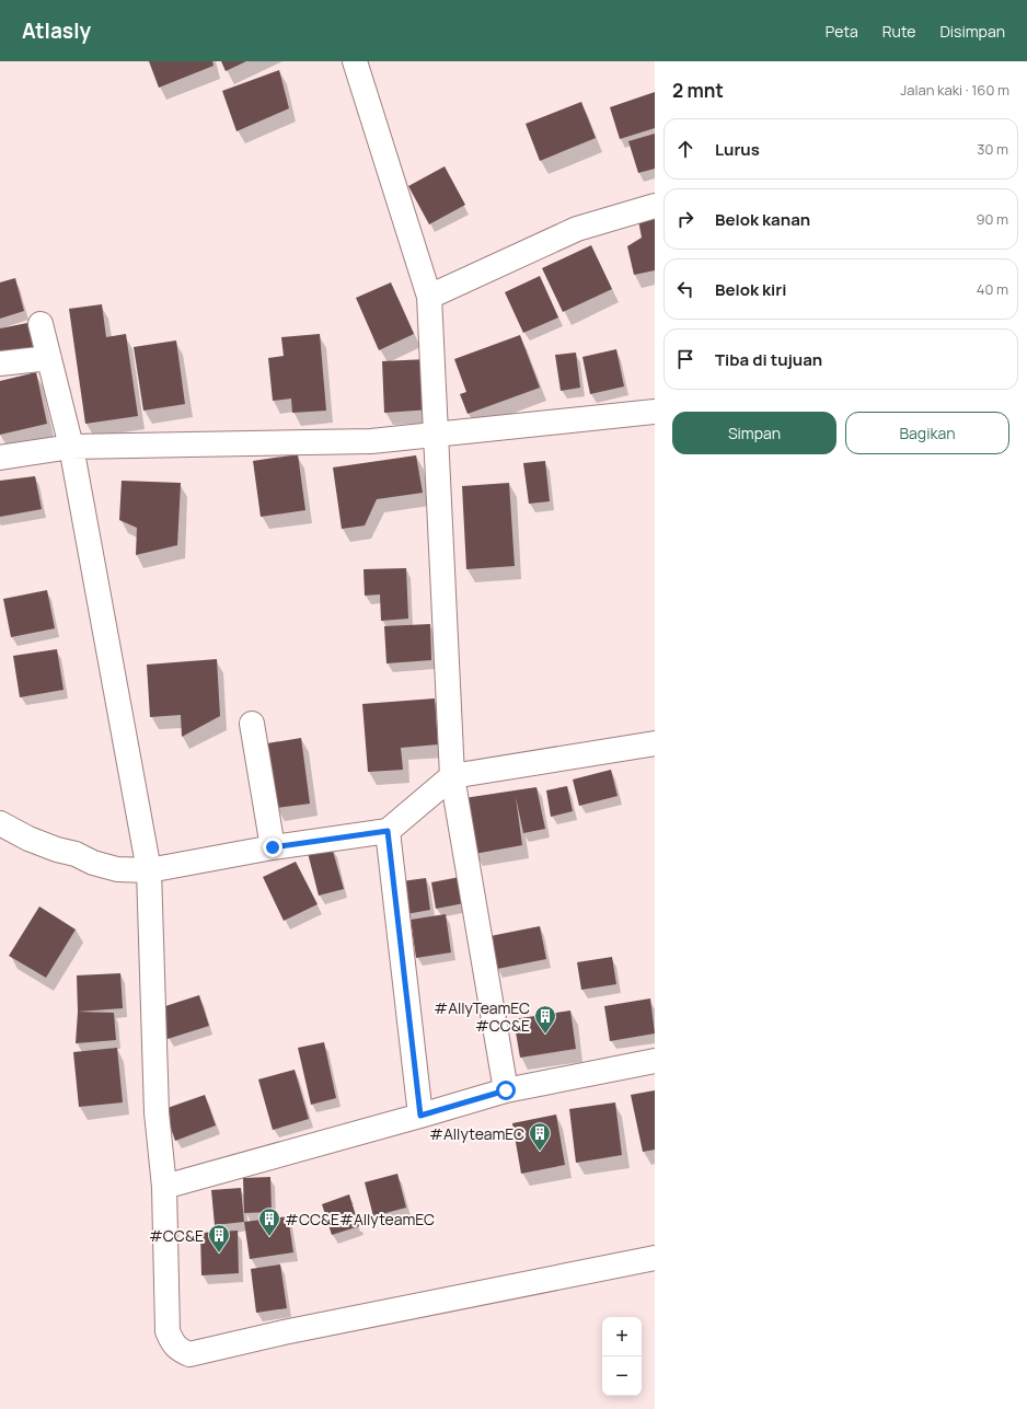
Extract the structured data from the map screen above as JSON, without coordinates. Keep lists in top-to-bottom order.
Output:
{
  "places": {
    "building": [
      "#AllyTeamEC #CC&E",
      "#AllyteamEC",
      "#CC&E#AllyteamEC",
      "#CC&E"
    ]
  },
  "page": {
    "header": "Atlasly",
    "nav": ["Peta", "Rute", "Disimpan"],
    "heading": ["2 mnt", "Jalan kaki · 160 m"],
    "list": [
      ["Lurus", "30 m"],
      ["Belok kanan", "90 m"],
      ["Belok kiri", "40 m"],
      "Tiba di tujuan"
    ],
    "buttons": ["Simpan", "Bagikan"],
    "map_buttons": ["+", "−"]
  }
}
